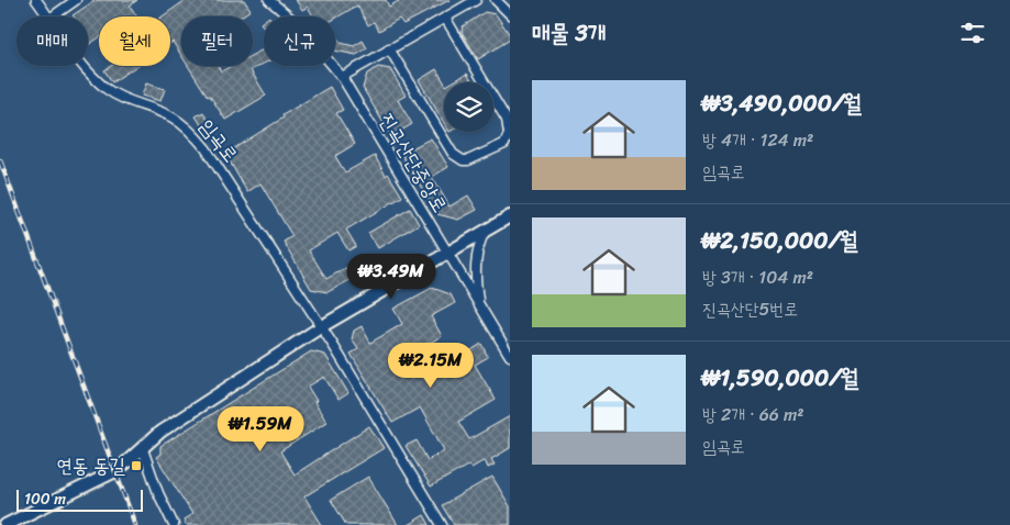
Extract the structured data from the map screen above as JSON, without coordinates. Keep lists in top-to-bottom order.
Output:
{
  "streets": {
    "street": ["임곡로", "진곡산단중앙로"]
  },
  "places": {
    "transit": ["연동 동길"]
  },
  "scale_bar": "100 m",
  "page": {
    "heading": "매물 3개",
    "chip": [
      "매매",
      "월세",
      "필터",
      "신규"
    ],
    "list": [
      {
        "name": "₩3,490,000/월",
        "note": "방 4개 · 124 m² · 임곡로"
      },
      {
        "name": "₩2,150,000/월",
        "note": "방 3개 · 104 m² · 진곡산단5번로"
      },
      {
        "name": "₩1,590,000/월",
        "note": "방 2개 · 66 m² · 임곡로"
      }
    ],
    "price": ["₩3.49M", "₩2.15M", "₩1.59M"],
    "scale": "100 m"
  }
}
